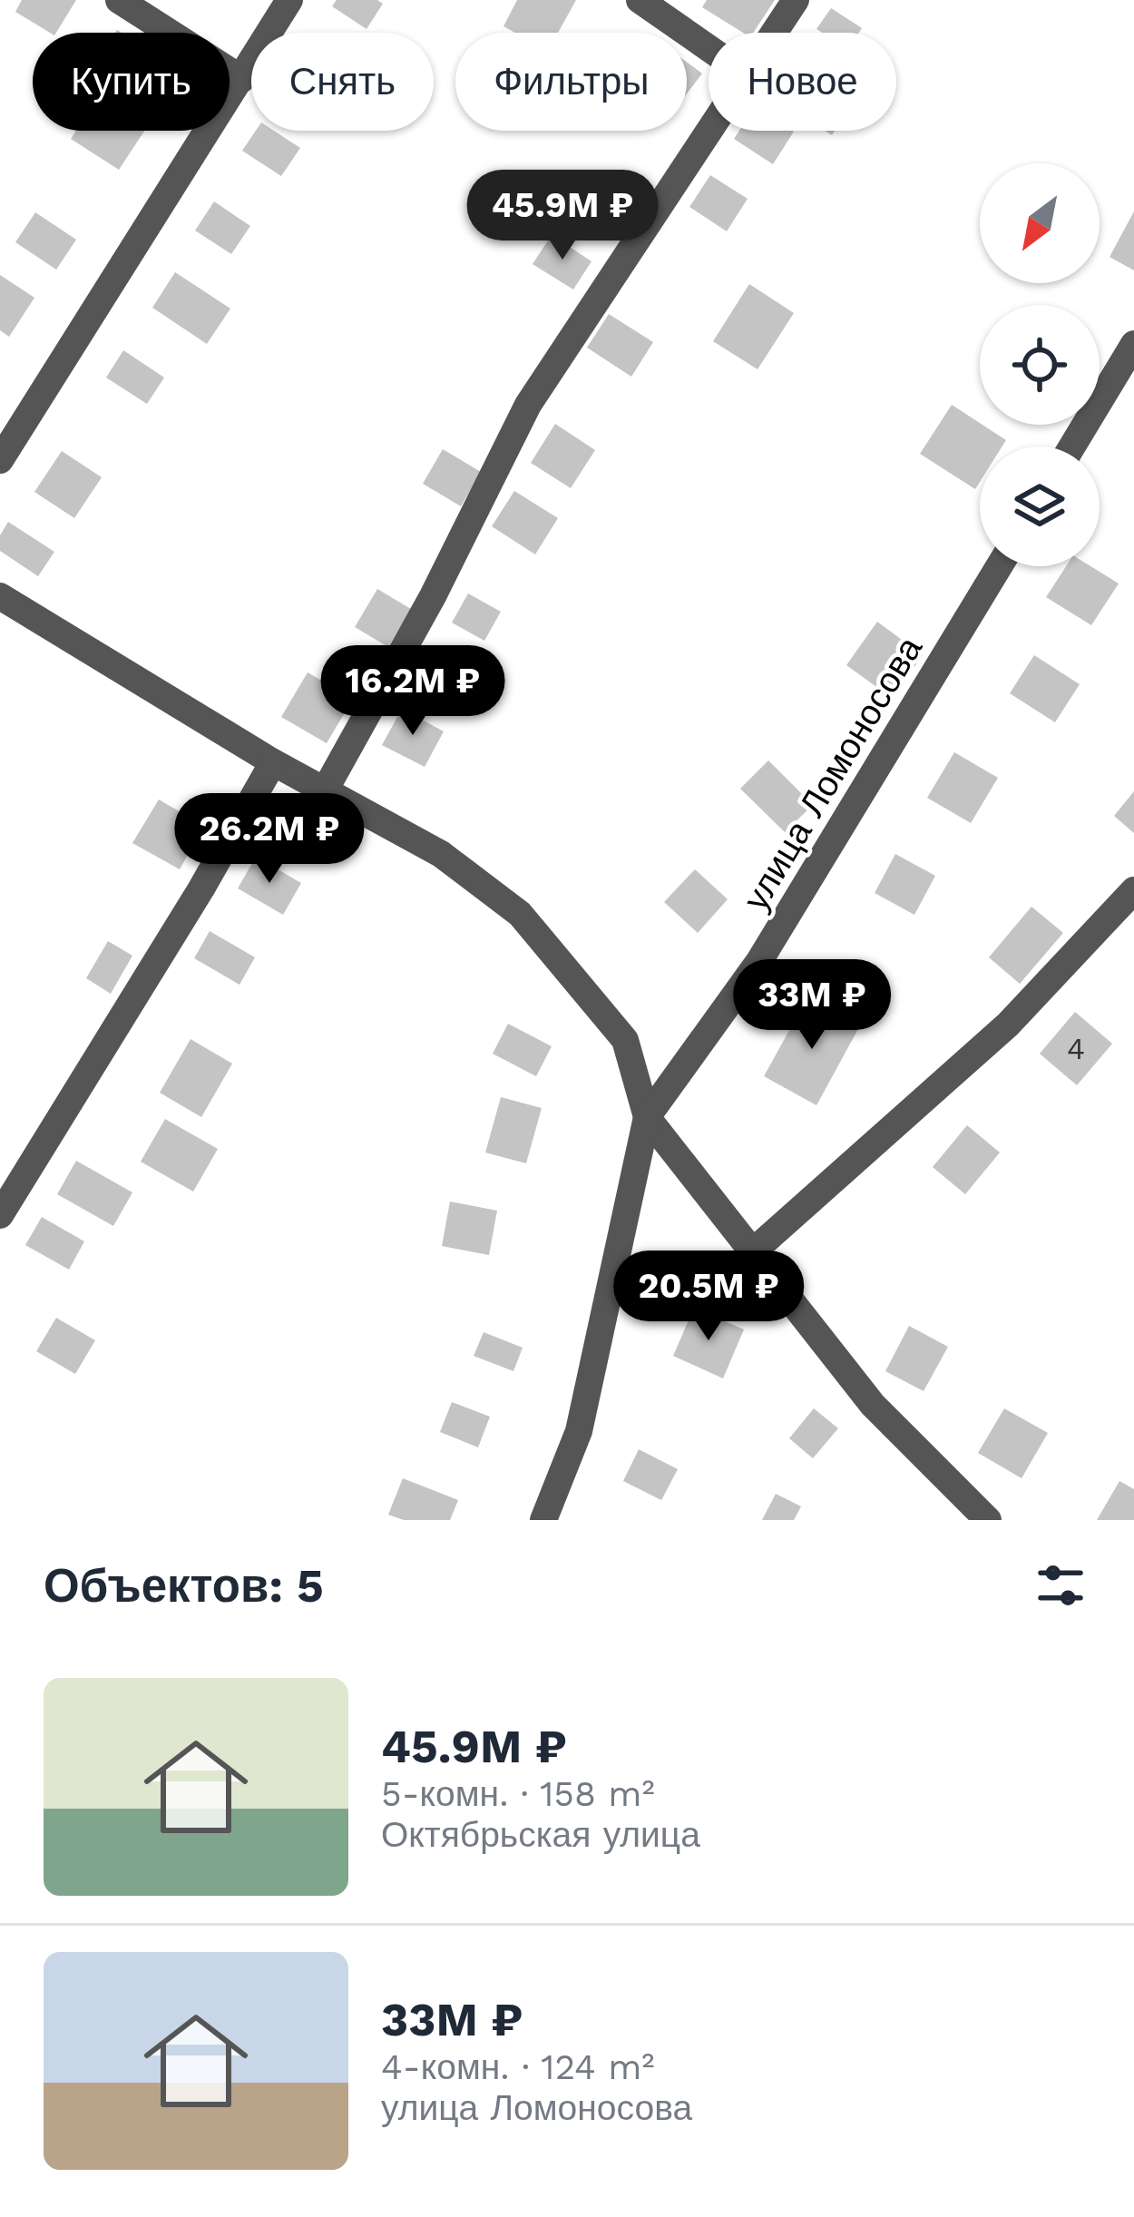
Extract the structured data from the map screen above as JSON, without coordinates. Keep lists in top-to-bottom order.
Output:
{
  "streets": {
    "street": ["улица Ломоносова"]
  },
  "house_numbers": ["4"],
  "north": "bottom left",
  "page": {
    "chip": [
      "Купить",
      "Снять",
      "Фильтры",
      "Новое"
    ],
    "price": [
      "45.9M ₽",
      "16.2M ₽",
      "26.2M ₽",
      "33M ₽",
      "20.5M ₽"
    ],
    "heading": "Объектов: 5",
    "list": [
      {
        "name": "45.9M ₽",
        "note": "5-комн. · 158 m² · Октябрьская улица"
      },
      {
        "name": "33M ₽",
        "note": "4-комн. · 124 m² · улица Ломоносова"
      }
    ]
  }
}
